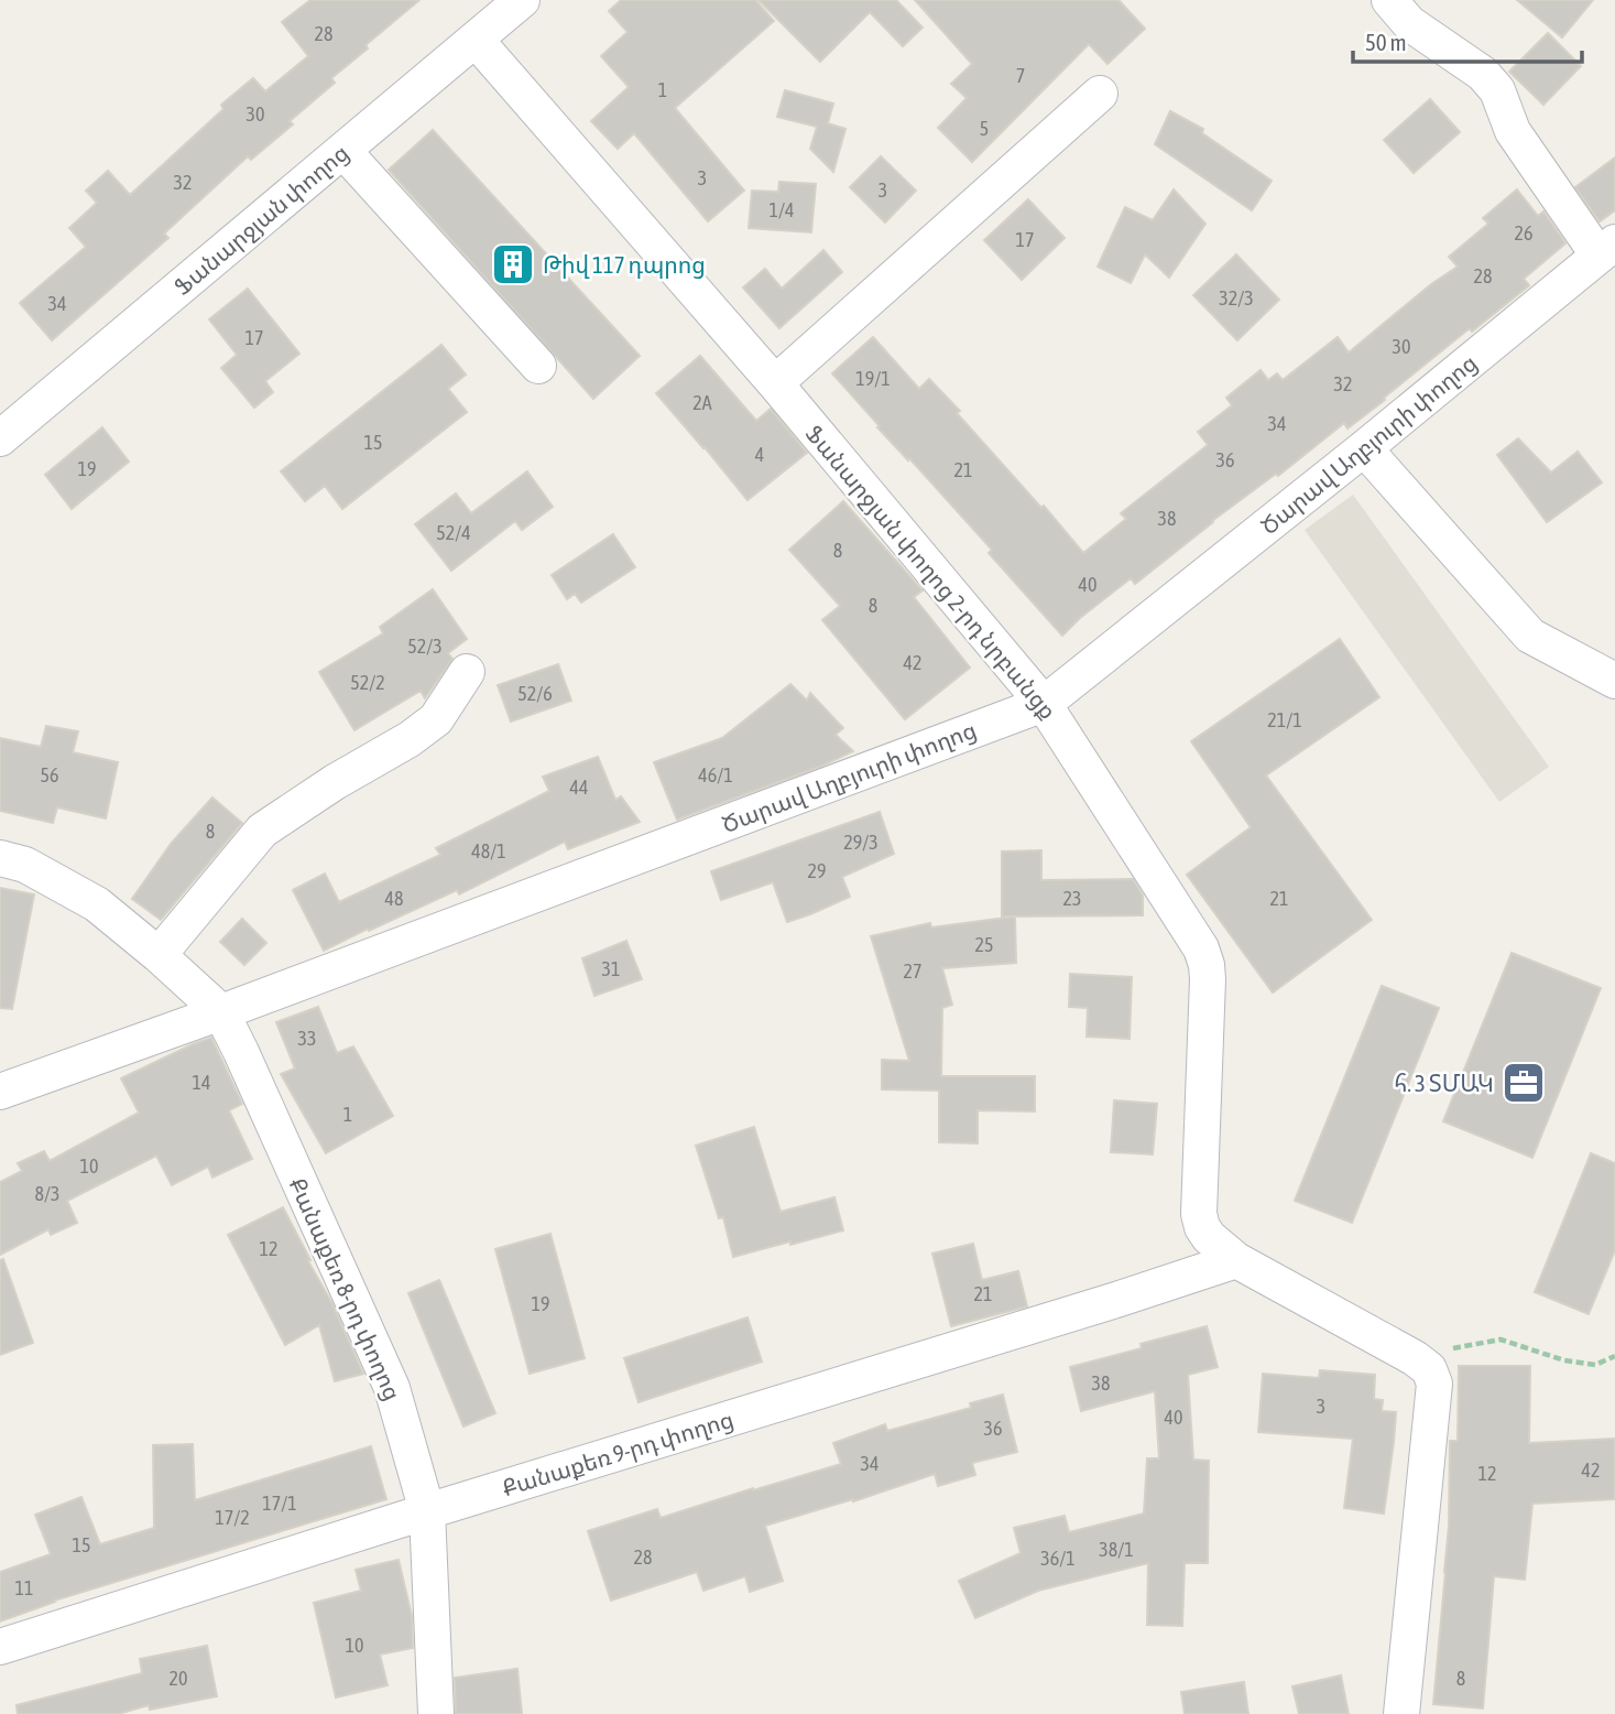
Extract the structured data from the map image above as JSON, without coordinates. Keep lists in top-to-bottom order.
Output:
{
  "streets": {
    "street": [
      "Ֆանարջյան փողոց",
      "Ծարավ Աղբյուրի փողոց",
      "Ֆանարջյան փողոց 2-րդ նրբանցք",
      "Քանաքեռ 8-րդ փողոց",
      "Քանաքեռ 9-րդ փողոց"
    ]
  },
  "crossings": [
    ["Ֆանարջյան փողոց", "Ֆանարջյան փողոց 2-րդ նրբանցք"],
    ["Ծարավ Աղբյուրի փողոց", "Ֆանարջյան փողոց 2-րդ նրբանցք"],
    ["Ծարավ Աղբյուրի փողոց", "Քանաքեռ 8-րդ փողոց"],
    ["Ֆանարջյան փողոց 2-րդ նրբանցք", "Քանաքեռ 9-րդ փողոց"],
    ["Քանաքեռ 8-րդ փողոց", "Քանաքեռ 9-րդ փողոց"]
  ],
  "places": {
    "building": ["Թիվ 117 դպրոց"],
    "office": ["հ. 3 ՏՄԱԿ"]
  },
  "house_numbers": [
    "28",
    "7",
    "1",
    "30",
    "5",
    "3",
    "32",
    "3",
    "1/4",
    "26",
    "17",
    "28",
    "32/3",
    "34",
    "17",
    "30",
    "19/1",
    "32",
    "2A",
    "34",
    "15",
    "4",
    "36",
    "19",
    "21",
    "38",
    "52/4",
    "8",
    "40",
    "8",
    "52/3",
    "42",
    "52/2",
    "52/6",
    "21/1",
    "56",
    "46/1",
    "44",
    "8",
    "29/3",
    "48/1",
    "29",
    "48",
    "23",
    "21",
    "25",
    "31",
    "27",
    "33",
    "14",
    "1",
    "10",
    "8/3",
    "12",
    "21",
    "19",
    "38",
    "3",
    "40",
    "36",
    "34",
    "42",
    "12",
    "17/1",
    "17/2",
    "15",
    "38/1",
    "28",
    "36/1",
    "11",
    "10",
    "20",
    "8"
  ],
  "scale_bar": "50 m"
}
